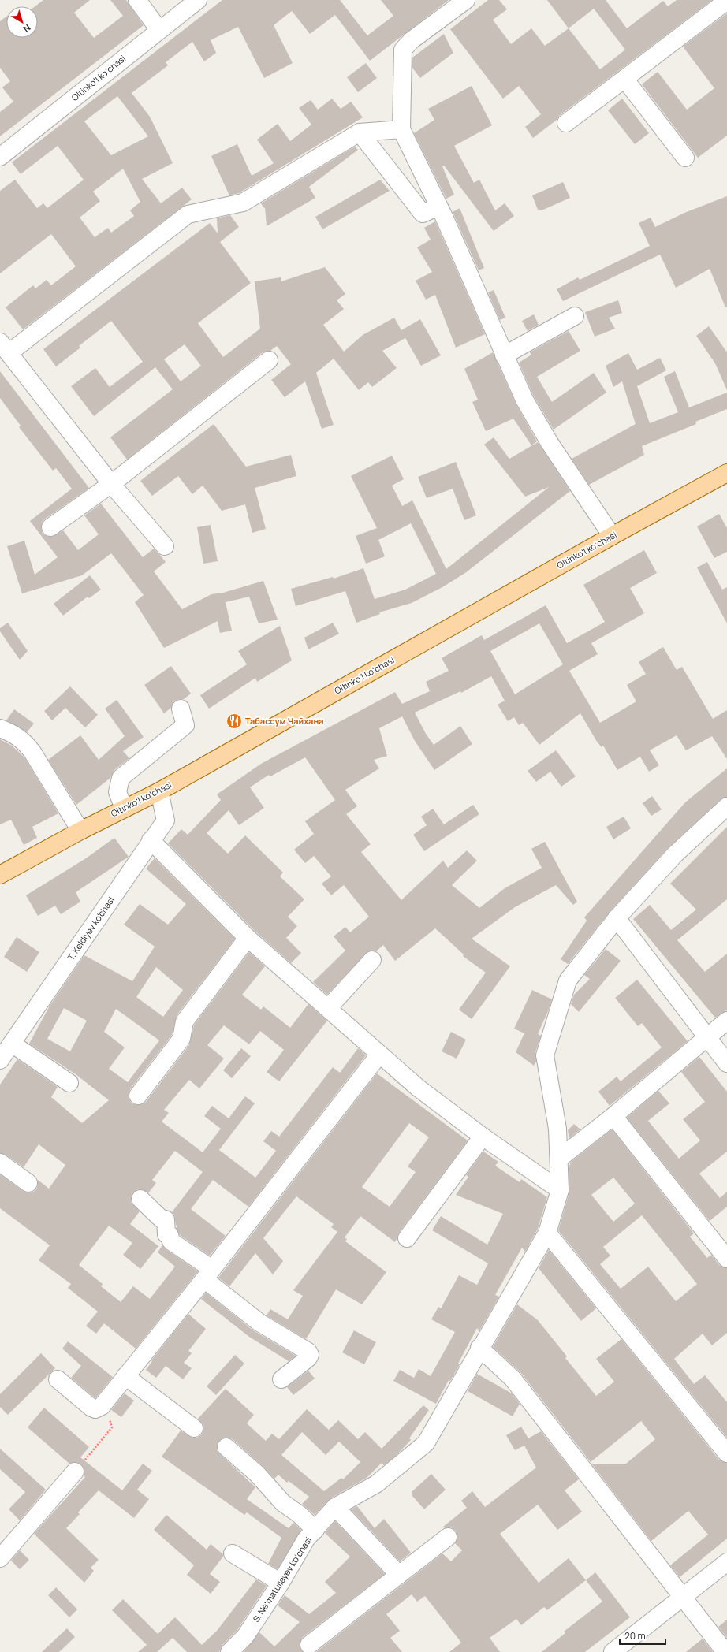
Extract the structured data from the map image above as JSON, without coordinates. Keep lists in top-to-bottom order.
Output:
{
  "streets": {
    "main road": ["Oltinkoʻl koʻchasi"],
    "street": ["T. Keldiyev ko'chasi", "S. Neʻmatullayev koʻchasi"]
  },
  "crossings": [
    ["Oltinkoʻl koʻchasi", "T. Keldiyev ko'chasi"]
  ],
  "places": {
    "restaurant": ["Табассум Чайхана"]
  },
  "scale_bar": "20 m",
  "north": "bottom right"
}
